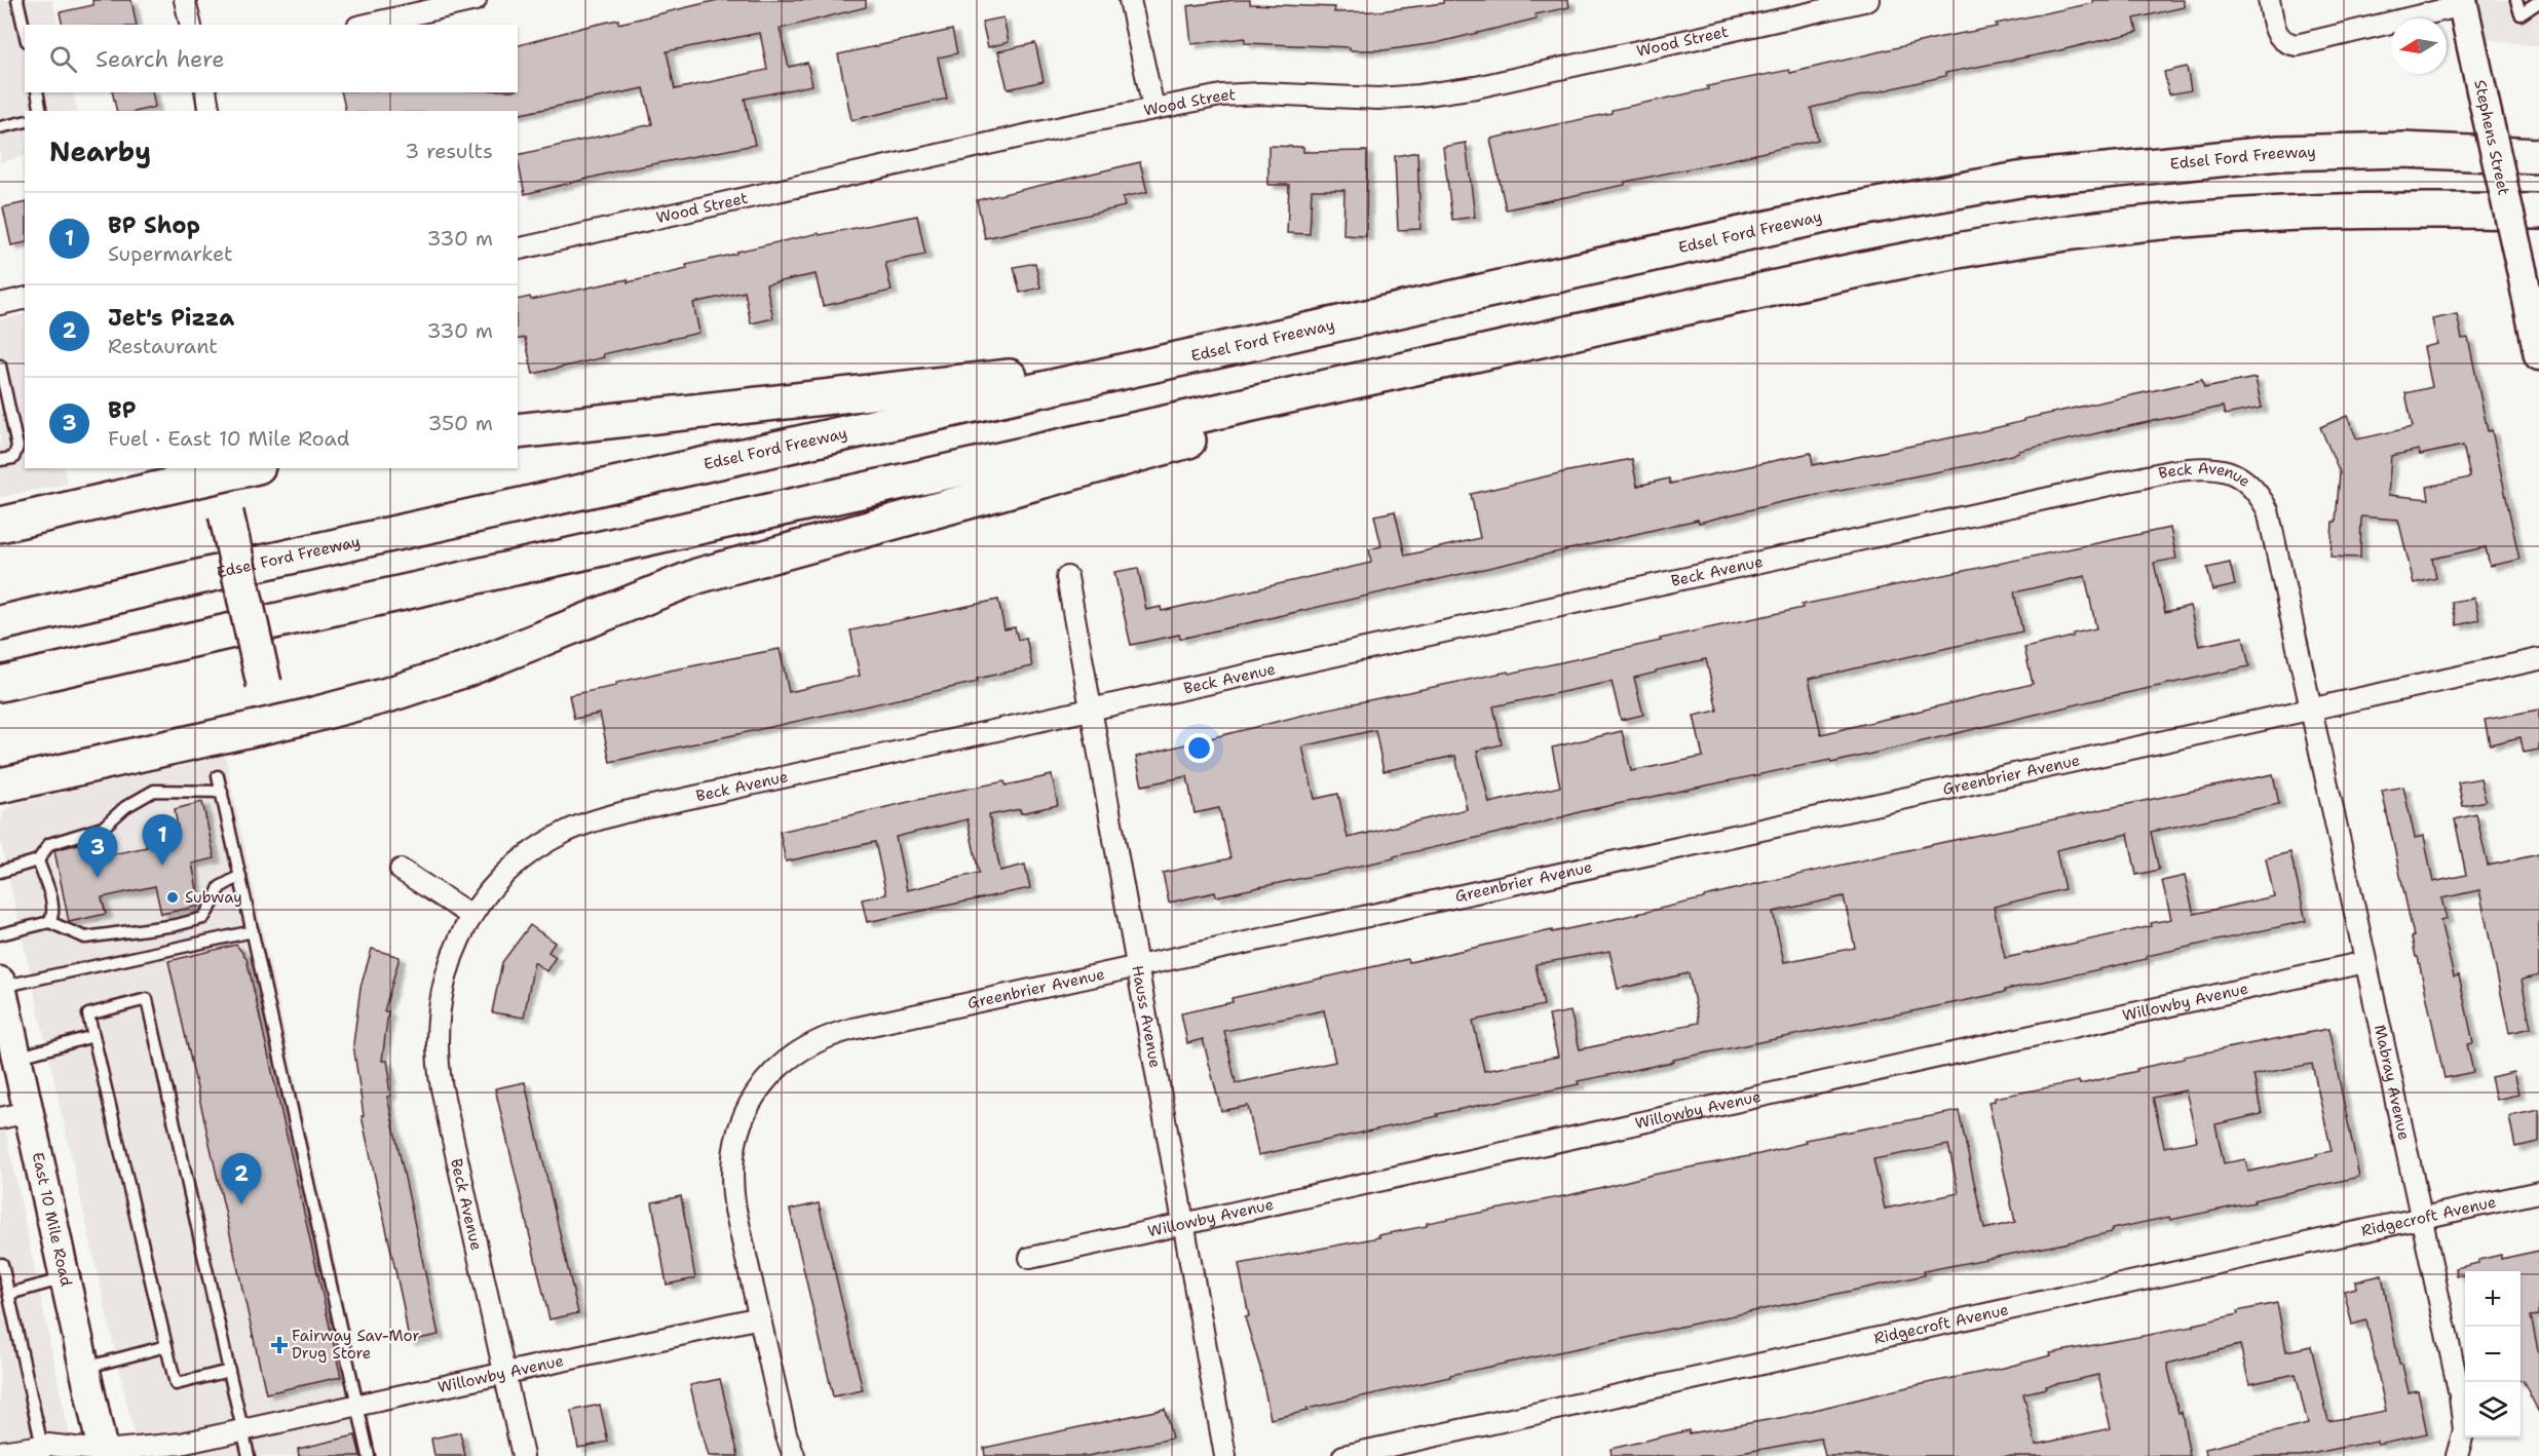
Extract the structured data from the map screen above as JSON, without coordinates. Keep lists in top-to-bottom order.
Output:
{
  "streets": {
    "highway": ["Edsel Ford Freeway"],
    "main road": ["Stephens Street", "East 10 Mile Road"],
    "street": [
      "Wood Street",
      "Beck Avenue",
      "Greenbrier Avenue",
      "Willowby Avenue",
      "Hauss Avenue",
      "Mabray Avenue",
      "Ridgecroft Avenue"
    ]
  },
  "crossings": [
    ["Beck Avenue", "Greenbrier Avenue"],
    ["Beck Avenue", "Willowby Avenue"],
    ["Beck Avenue", "Hauss Avenue"],
    ["Beck Avenue", "Mabray Avenue"],
    ["Greenbrier Avenue", "Willowby Avenue"],
    ["Greenbrier Avenue", "Hauss Avenue"],
    ["Greenbrier Avenue", "Mabray Avenue"],
    ["Willowby Avenue", "Hauss Avenue"],
    ["Willowby Avenue", "Mabray Avenue"],
    ["Willowby Avenue", "East 10 Mile Road"],
    ["Mabray Avenue", "Ridgecroft Avenue"]
  ],
  "places": {
    "other": ["Subway"],
    "health": ["Fairway Sav-Mor Drug Store"]
  },
  "north": "left",
  "page": {
    "search": "Search here",
    "heading": ["Nearby", "3 results"],
    "list": [
      {
        "mark": "1",
        "name": "BP Shop",
        "note": "Supermarket",
        "value": "330 m"
      },
      {
        "mark": "2",
        "name": "Jet's Pizza",
        "note": "Restaurant",
        "value": "330 m"
      },
      {
        "mark": "3",
        "name": "BP",
        "note": "Fuel · East 10 Mile Road",
        "value": "350 m"
      }
    ],
    "pins": ["1", "3", "2"],
    "map_buttons": ["+", "−"]
  }
}
